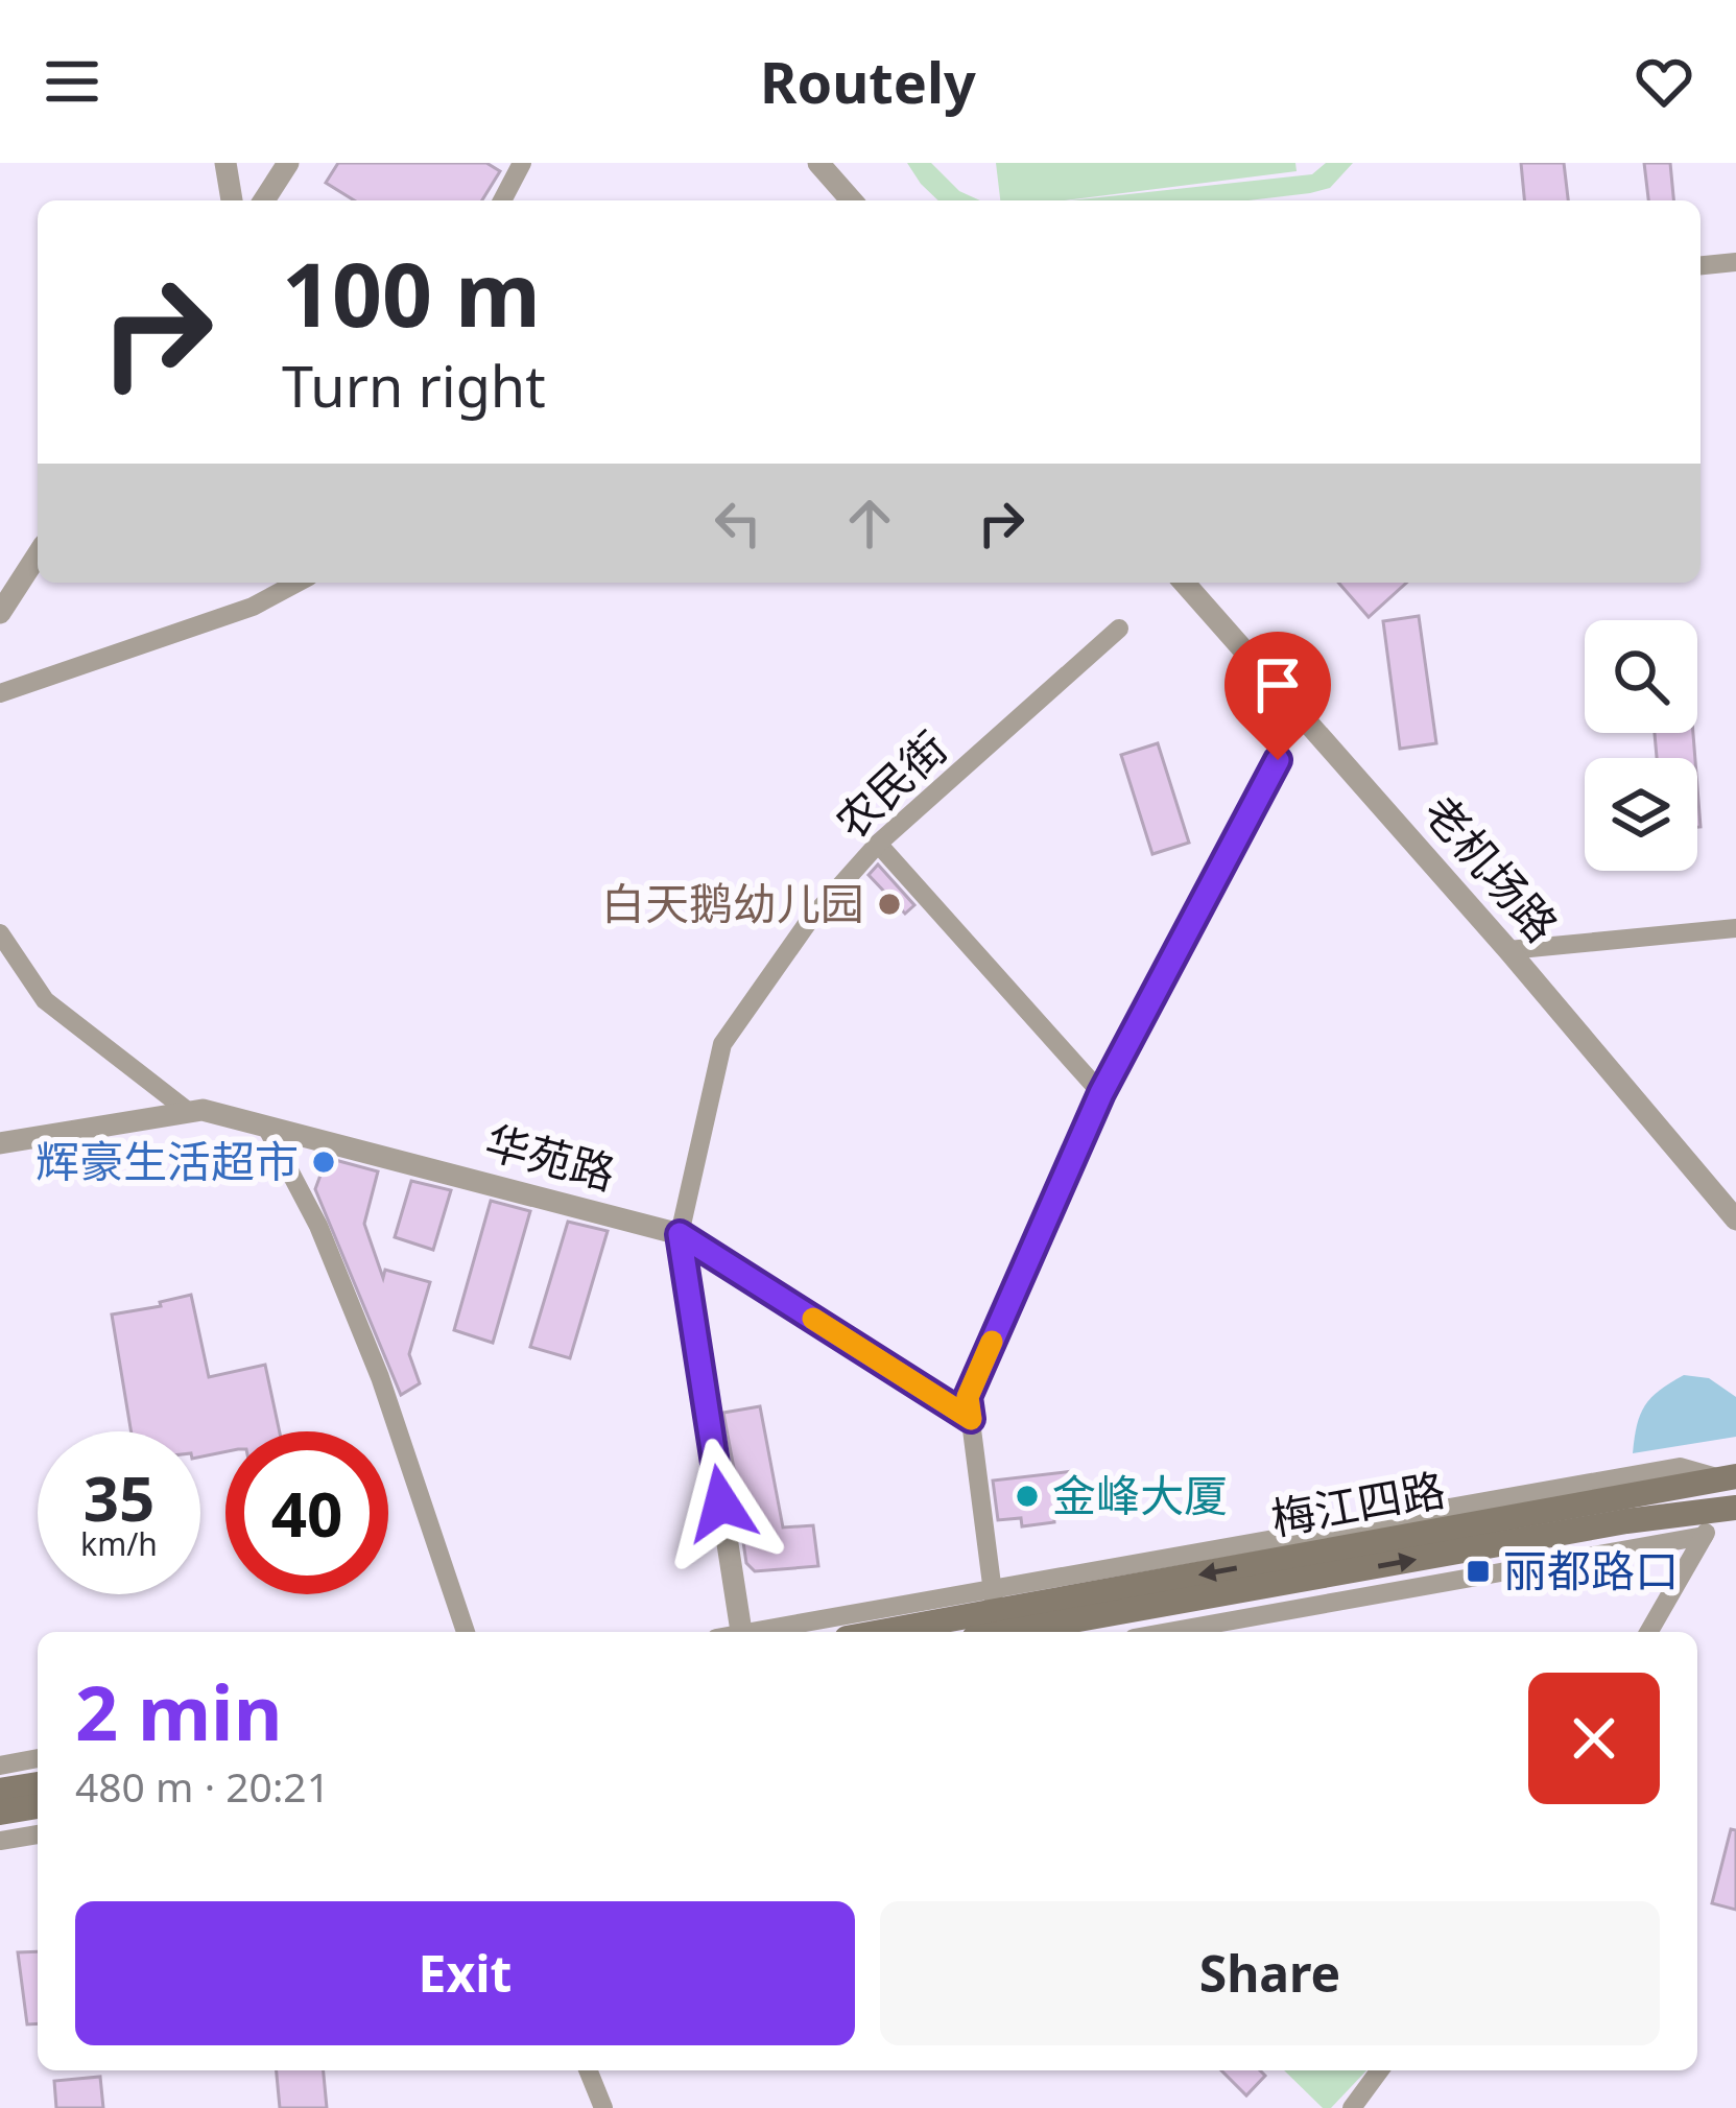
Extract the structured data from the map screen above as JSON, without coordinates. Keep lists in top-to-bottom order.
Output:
{
  "streets": {
    "main road": ["梅江四路"],
    "street": ["农民街", "老机场路", "华苑路"]
  },
  "crossings": [
    ["农民街", "华苑路"]
  ],
  "places": {
    "other": ["白天鹅幼儿园", "辉豪生活超市", "金峰大厦"],
    "transit": ["丽都路口"]
  },
  "page": {
    "header": "Routely",
    "turn": ["100 m", "Turn right"],
    "speed": "35 km/h",
    "limit": "40",
    "heading": ["2 min", "480 m · 20:21"],
    "buttons": ["Exit", "Share"]
  }
}
